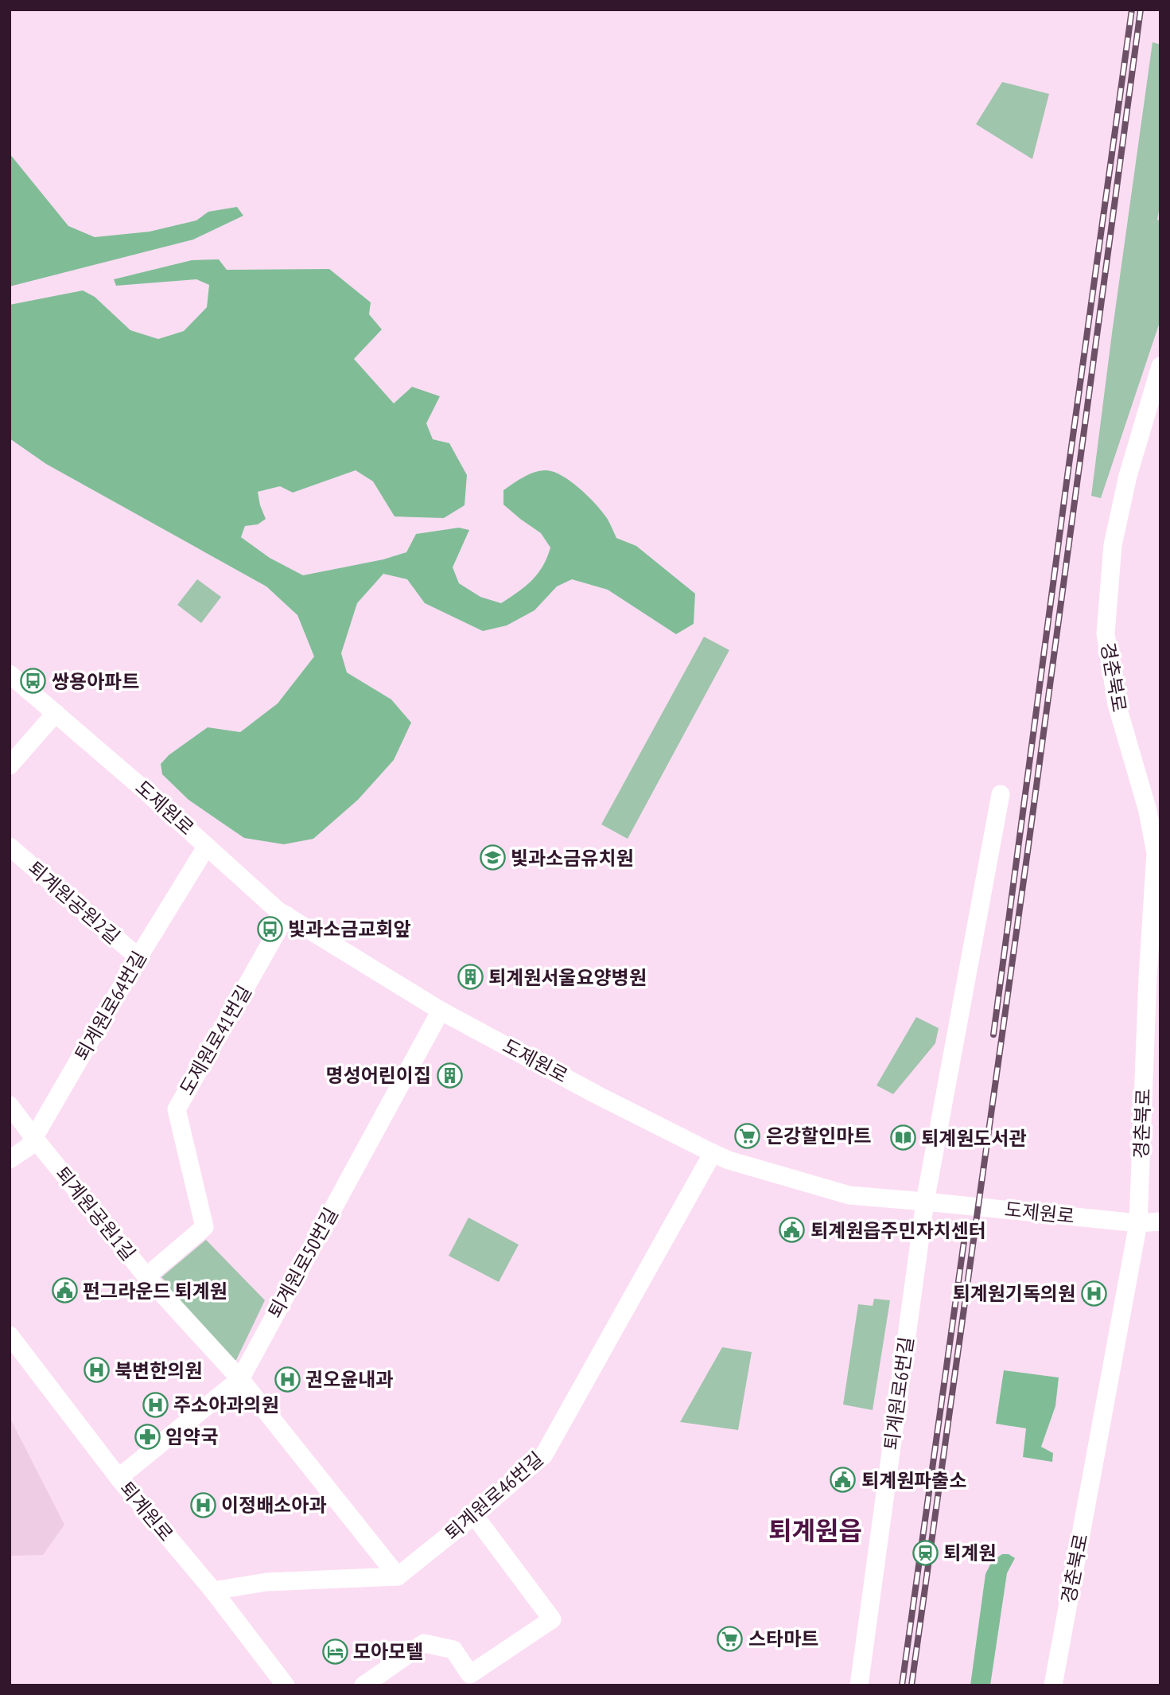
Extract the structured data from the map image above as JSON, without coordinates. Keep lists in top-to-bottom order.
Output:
{
  "streets": {
    "street": [
      "경춘북로",
      "도제원로",
      "퇴계원공원2길",
      "퇴계원로64번길",
      "도제원로41번길",
      "퇴계원공원1길",
      "퇴계원로50번길",
      "퇴계원로6번길",
      "퇴계원로46번길",
      "퇴계원로"
    ]
  },
  "crossings": [
    ["경춘북로", "도제원로"],
    ["도제원로", "퇴계원로64번길"],
    ["도제원로", "도제원로41번길"],
    ["도제원로", "퇴계원로50번길"],
    ["도제원로", "퇴계원로6번길"],
    ["도제원로", "퇴계원로46번길"],
    ["퇴계원공원2길", "퇴계원로64번길"],
    ["퇴계원로64번길", "퇴계원공원1길"],
    ["도제원로41번길", "퇴계원공원1길"],
    ["퇴계원공원1길", "퇴계원로50번길"],
    ["퇴계원공원1길", "퇴계원로46번길"],
    ["퇴계원로50번길", "퇴계원로"]
  ],
  "districts": ["퇴계원읍"],
  "places": {
    "bus stop": ["쌍용아파트", "빛과소금교회앞"],
    "school or university": ["빛과소금유치원"],
    "building": ["퇴계원서울요양병원", "명성어린이집"],
    "supermarket": ["은강할인마트", "스타마트"],
    "library": ["퇴계원도서관"],
    "public building": ["퇴계원읍주민자치센터", "펀그라운드 퇴계원", "퇴계원파출소"],
    "hospital": [
      "퇴계원기독의원",
      "북변한의원",
      "권오윤내과",
      "주소아과의원",
      "이정배소아과"
    ],
    "pharmacy": ["임약국"],
    "station": ["퇴계원"],
    "hotel": ["모아모텔"]
  }
}
